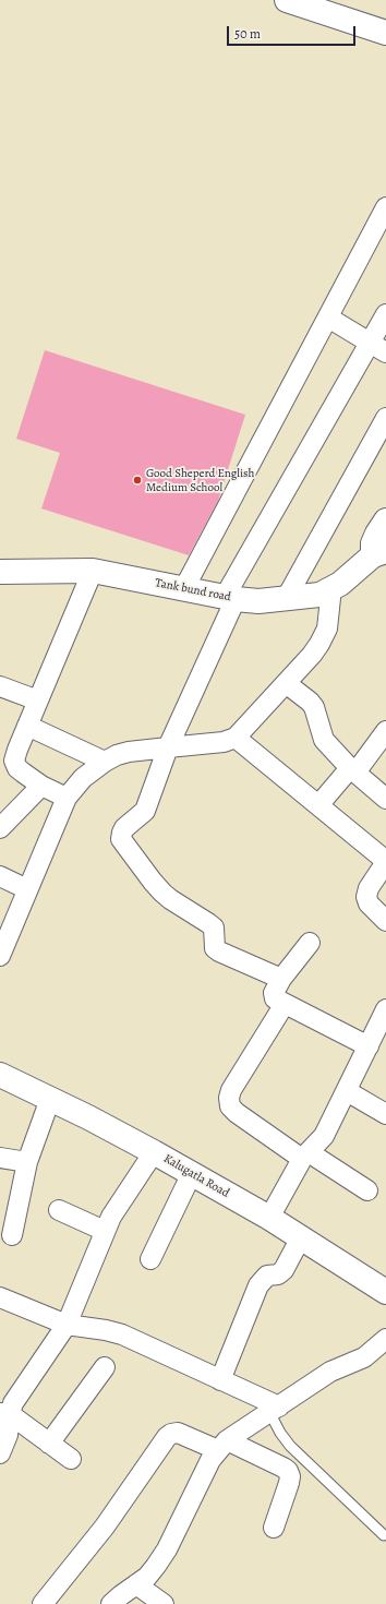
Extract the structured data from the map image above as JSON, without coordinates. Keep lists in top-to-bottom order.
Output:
{
  "streets": {
    "street": ["Tank bund road", "Kalugatla Road"]
  },
  "places": ["Good Sheperd English Medium School"],
  "scale_bar": "50 m"
}
